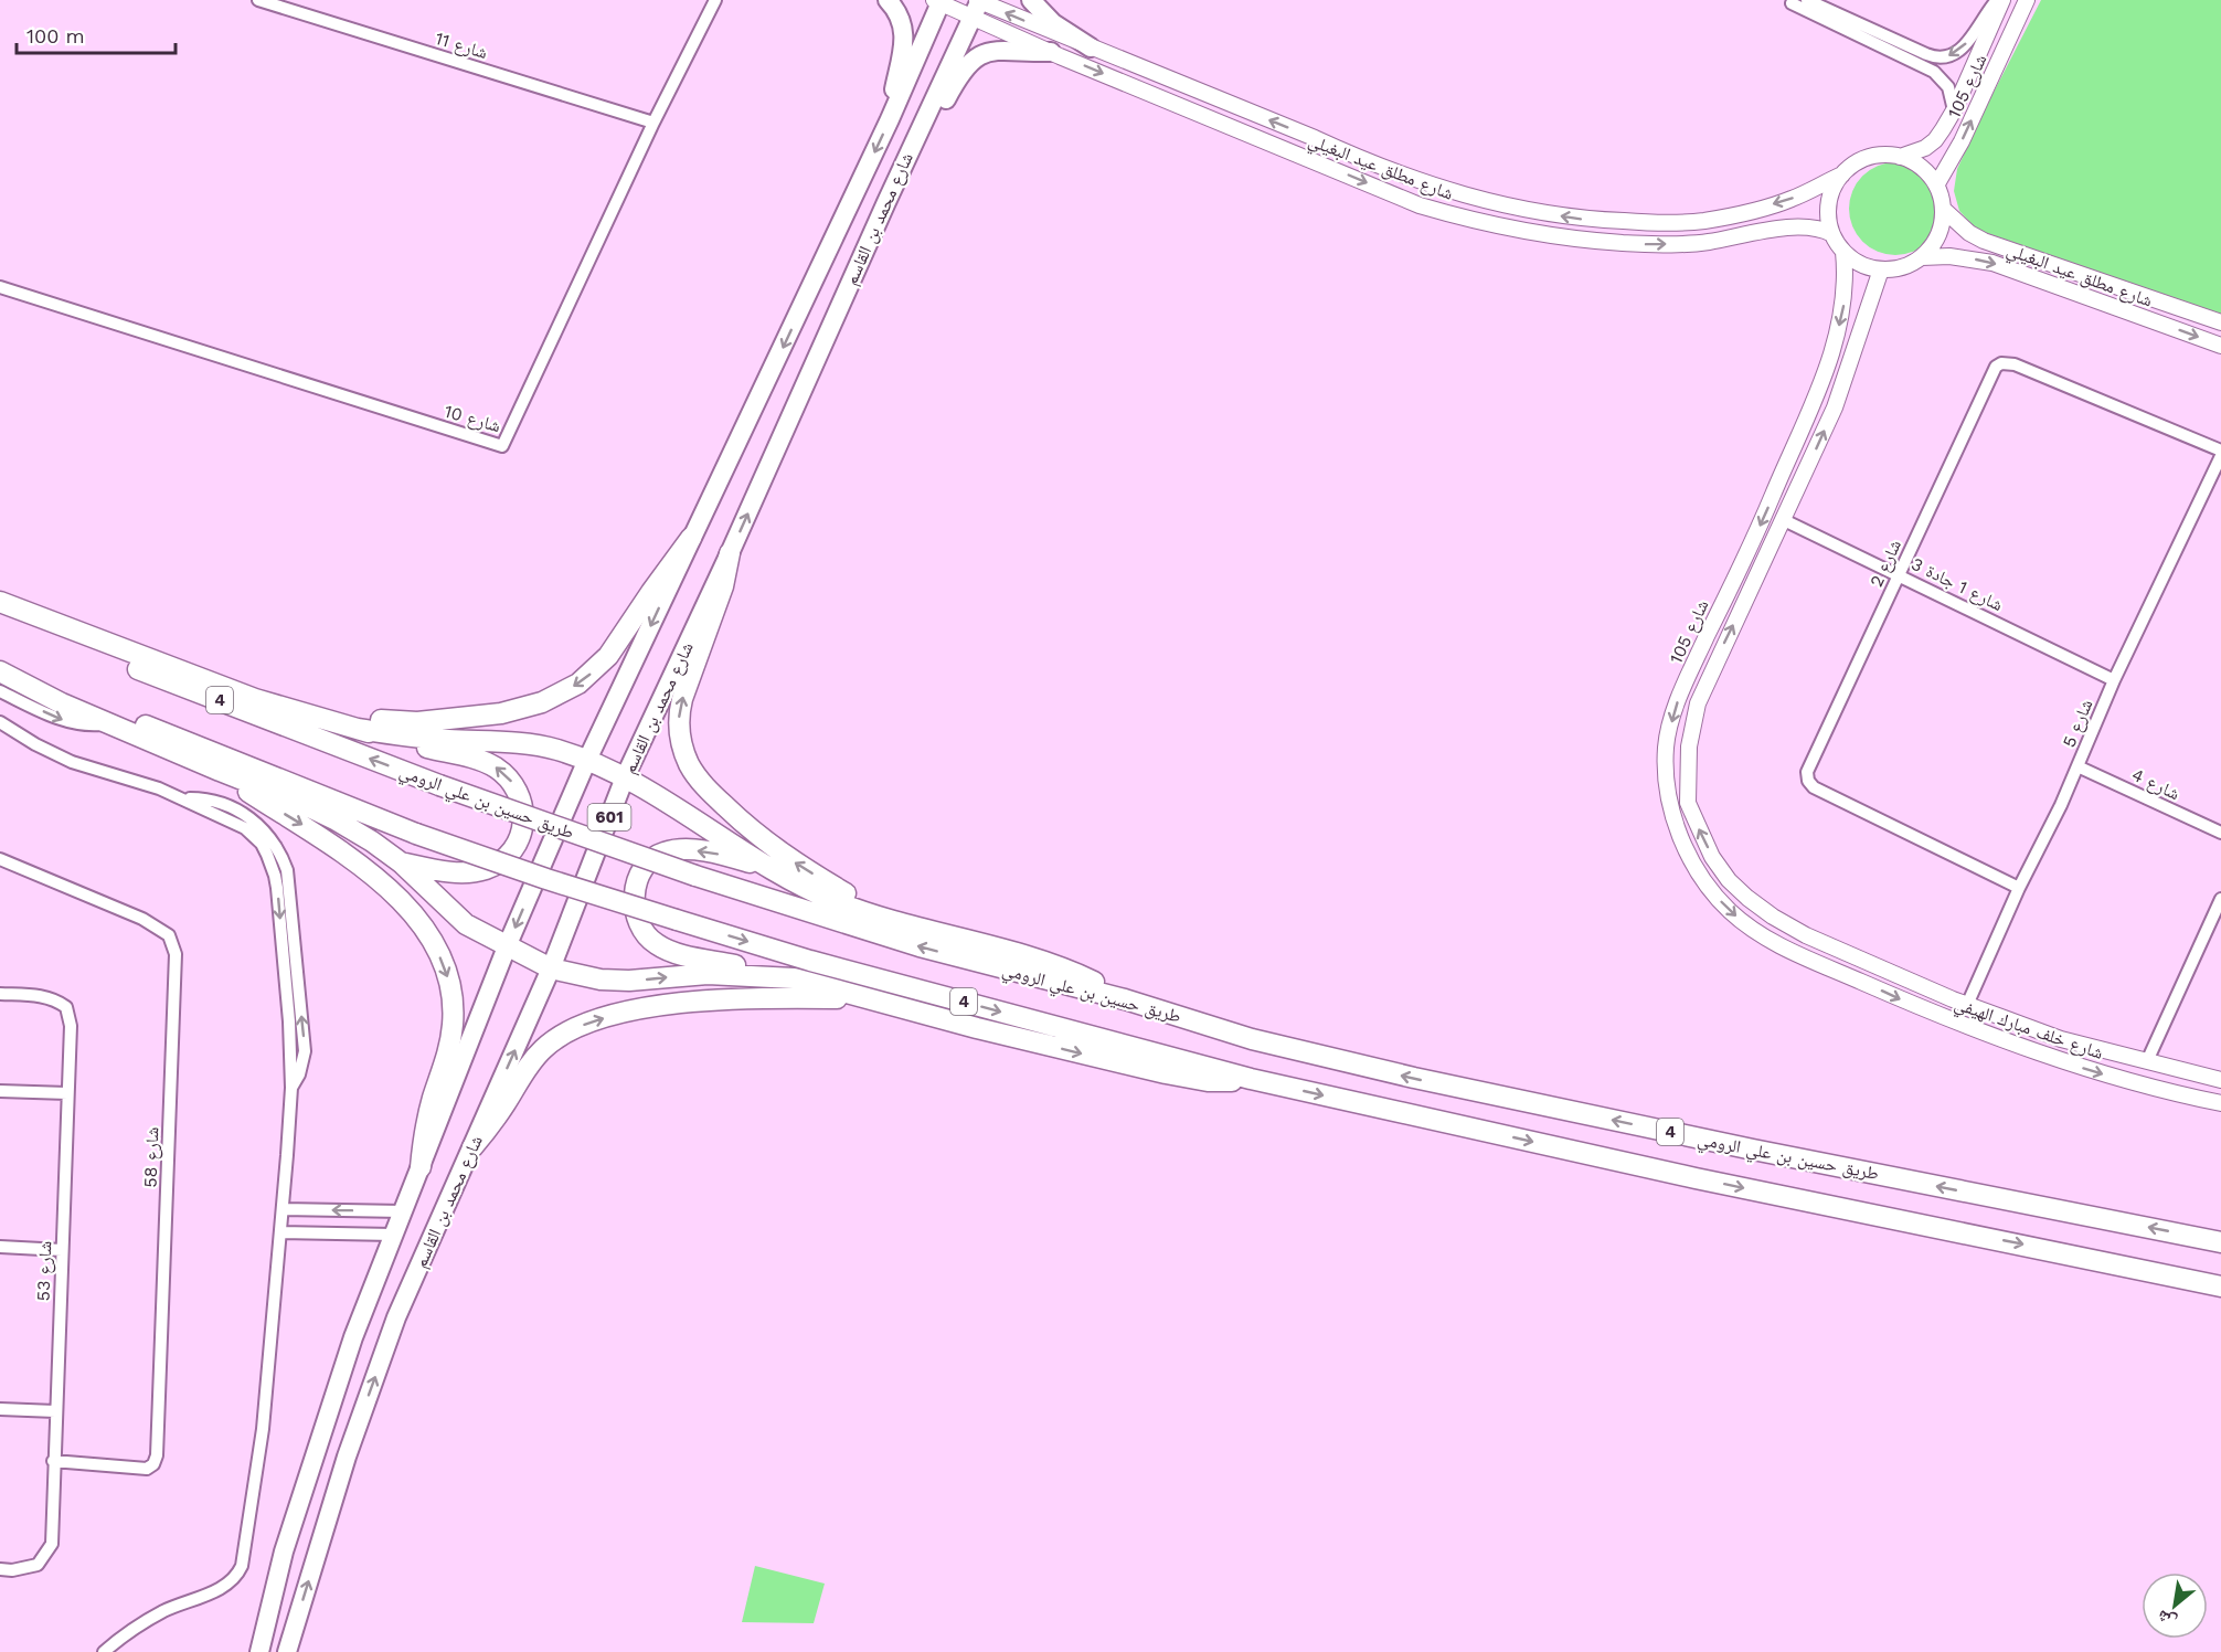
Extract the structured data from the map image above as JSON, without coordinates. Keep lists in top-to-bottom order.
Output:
{
  "streets": {
    "highway": ["4", "طريق حسين بن علي الرومي"],
    "main road": ["شارع محمد بن القاسم", "601"],
    "street": [
      "شارع 11",
      "شارع 105",
      "شارع مطلق عيد البغيلي",
      "شارع 10",
      "شارع 2",
      "شارع 1 جادة 3",
      "شارع 5",
      "شارع 4",
      "شارع خلف مبارك الهيفي",
      "شارع 58",
      "شارع 53"
    ]
  },
  "crossings": [
    ["شارع 11", "شارع 10"],
    ["شارع 105", "شارع مطلق عيد البغيلي"],
    ["شارع 105", "شارع 1 جادة 3"],
    ["شارع 105", "شارع خلف مبارك الهيفي"],
    ["شارع مطلق عيد البغيلي", "شارع محمد بن القاسم"],
    ["شارع 2", "شارع 1 جادة 3"],
    ["شارع 2", "شارع 5"],
    ["شارع 1 جادة 3", "شارع 5"],
    ["شارع 5", "شارع 4"],
    ["شارع 5", "شارع خلف مبارك الهيفي"],
    ["شارع 58", "شارع 53"]
  ],
  "scale_bar": "100 m",
  "north": "bottom left"
}
